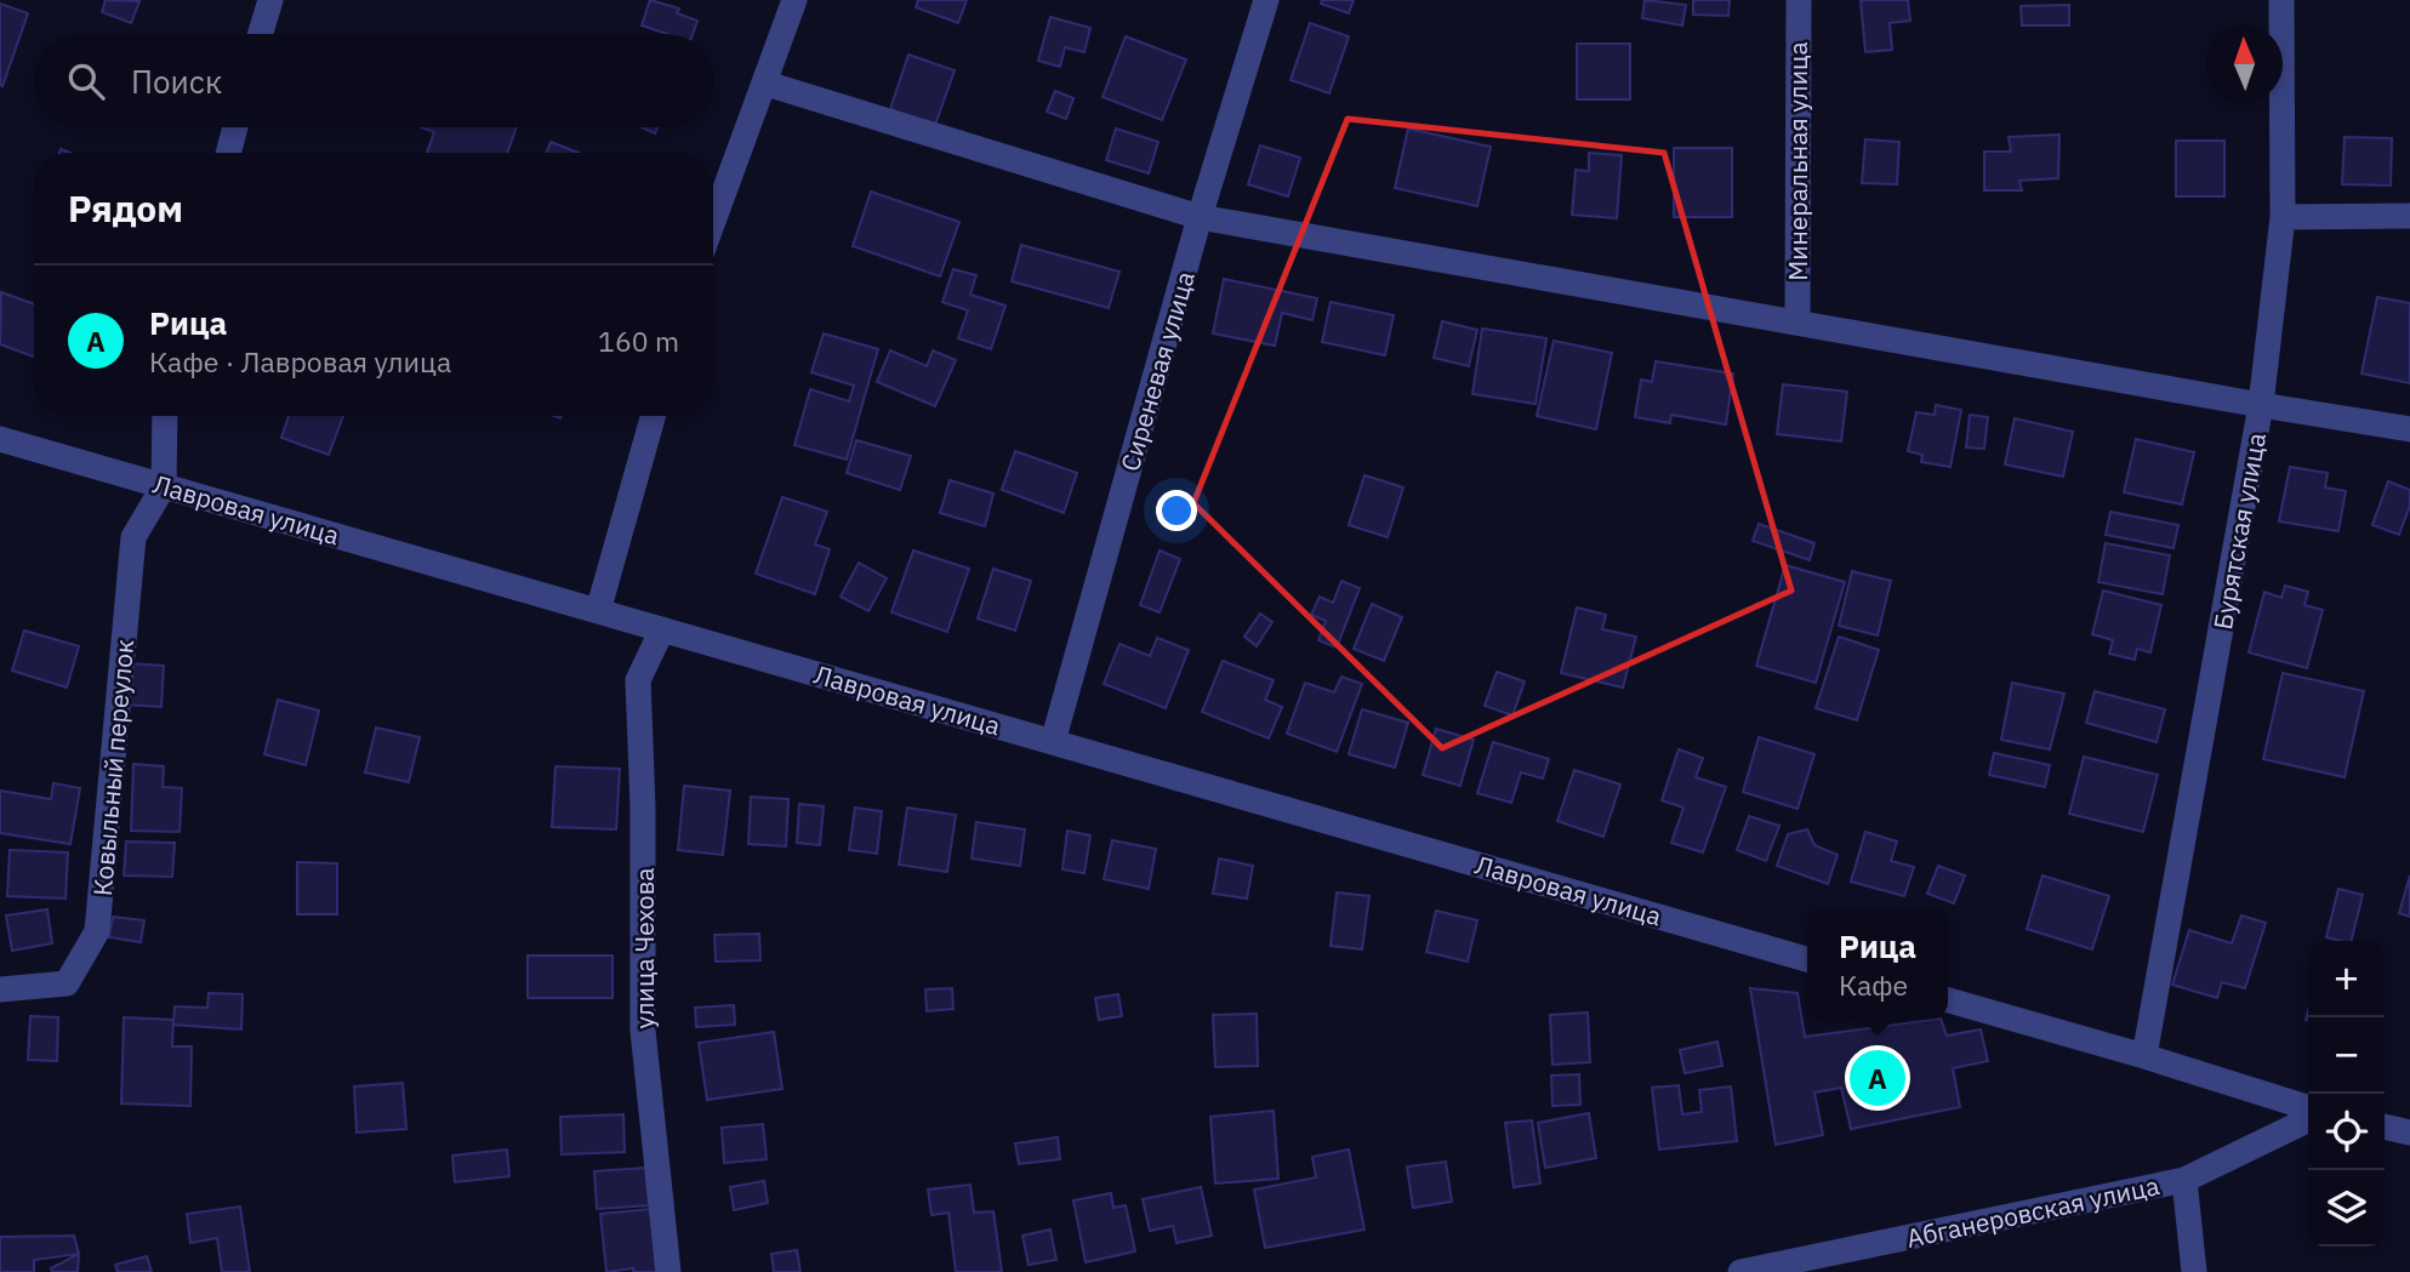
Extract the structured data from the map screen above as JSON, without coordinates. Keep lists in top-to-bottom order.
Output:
{
  "streets": {
    "street": [
      "Минеральная улица",
      "Сиреневая улица",
      "Лавровая улица",
      "Бурятская улица",
      "Ковыльный переулок",
      "улица Чехова",
      "Абганеровская улица"
    ]
  },
  "crossings": [
    ["Сиреневая улица", "Лавровая улица"],
    ["Лавровая улица", "Ковыльный переулок"],
    ["Лавровая улица", "улица Чехова"]
  ],
  "north": "top",
  "page": {
    "search": "Поиск",
    "heading": "Рядом",
    "list": [
      {
        "mark": "A",
        "name": "Рица",
        "note": "Кафе · Лавровая улица",
        "value": "160 m"
      }
    ],
    "popup": ["Рица", "Кафе"],
    "map_buttons": ["+", "−"],
    "pins": "A"
  }
}
